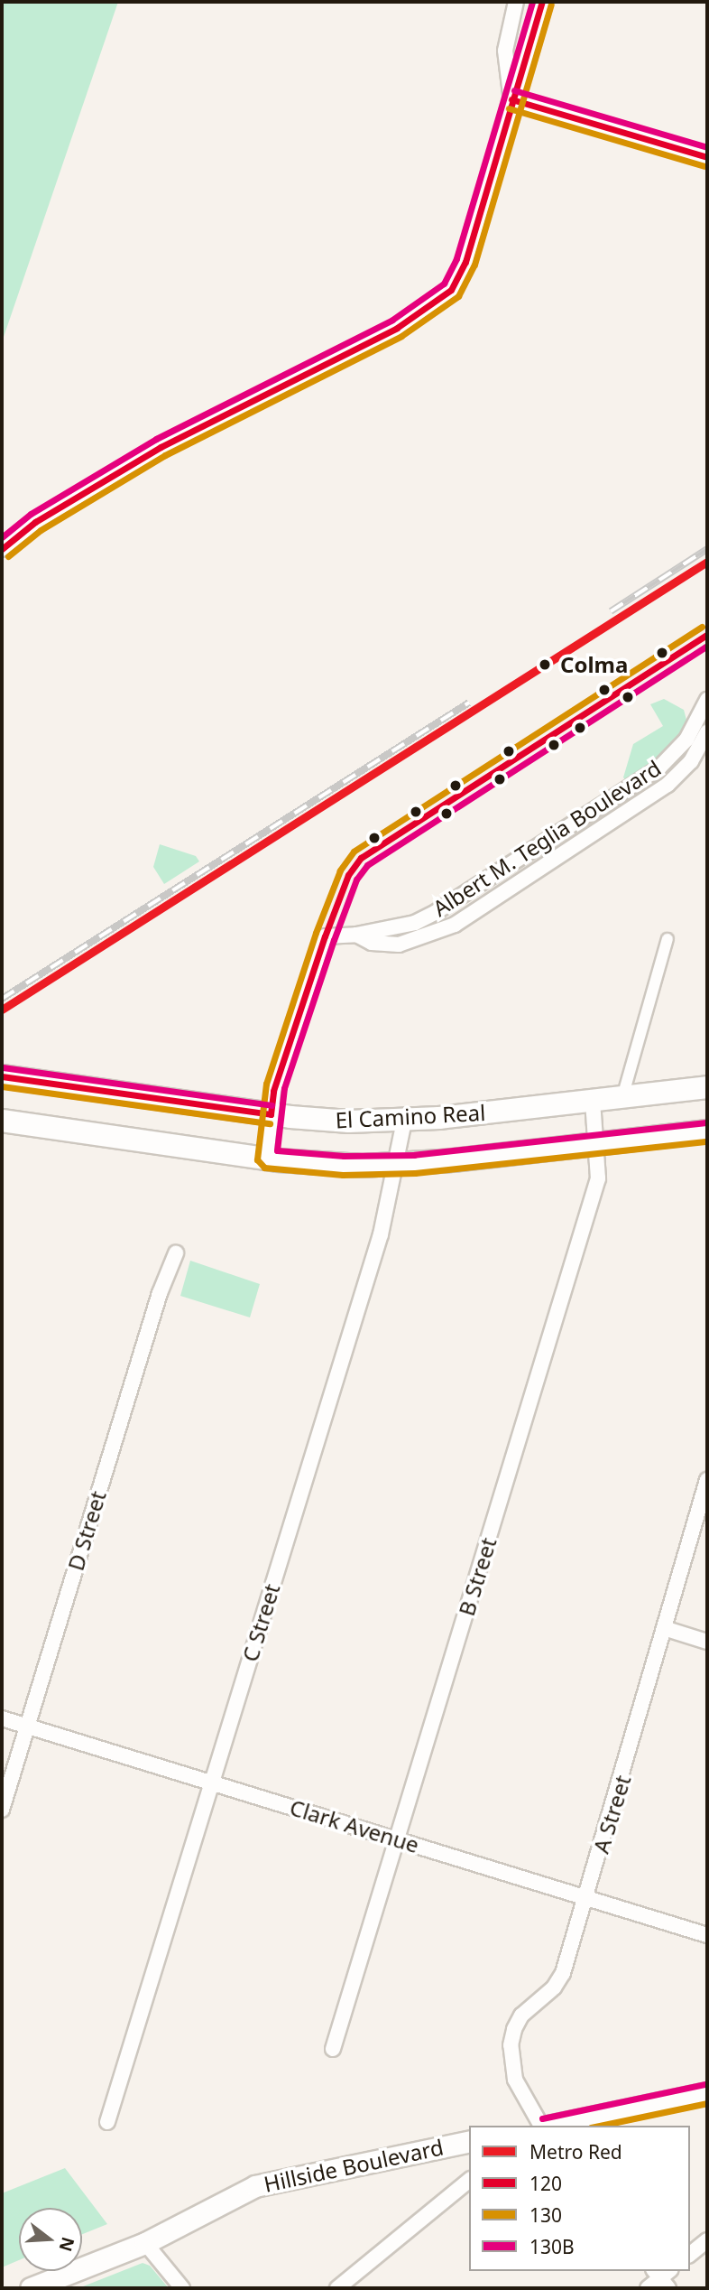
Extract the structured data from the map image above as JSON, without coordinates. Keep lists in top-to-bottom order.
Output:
{
  "streets": {
    "main road": ["El Camino Real", "Hillside Boulevard"],
    "street": [
      "Albert M. Teglia Boulevard",
      "D Street",
      "B Street",
      "C Street",
      "A Street",
      "Clark Avenue"
    ]
  },
  "crossings": [
    ["Albert M. Teglia Boulevard", "El Camino Real"],
    ["El Camino Real", "B Street"],
    ["El Camino Real", "C Street"],
    ["D Street", "Clark Avenue"],
    ["B Street", "Clark Avenue"],
    ["C Street", "Clark Avenue"],
    ["A Street", "Clark Avenue"]
  ],
  "places": ["Colma"],
  "lines": [
    "transit line 120",
    "transit line 130B",
    "transit line 130",
    "metro line Red"
  ],
  "legend": [
    "Metro Red",
    "120",
    "130",
    "130B"
  ],
  "north": "right"
}
